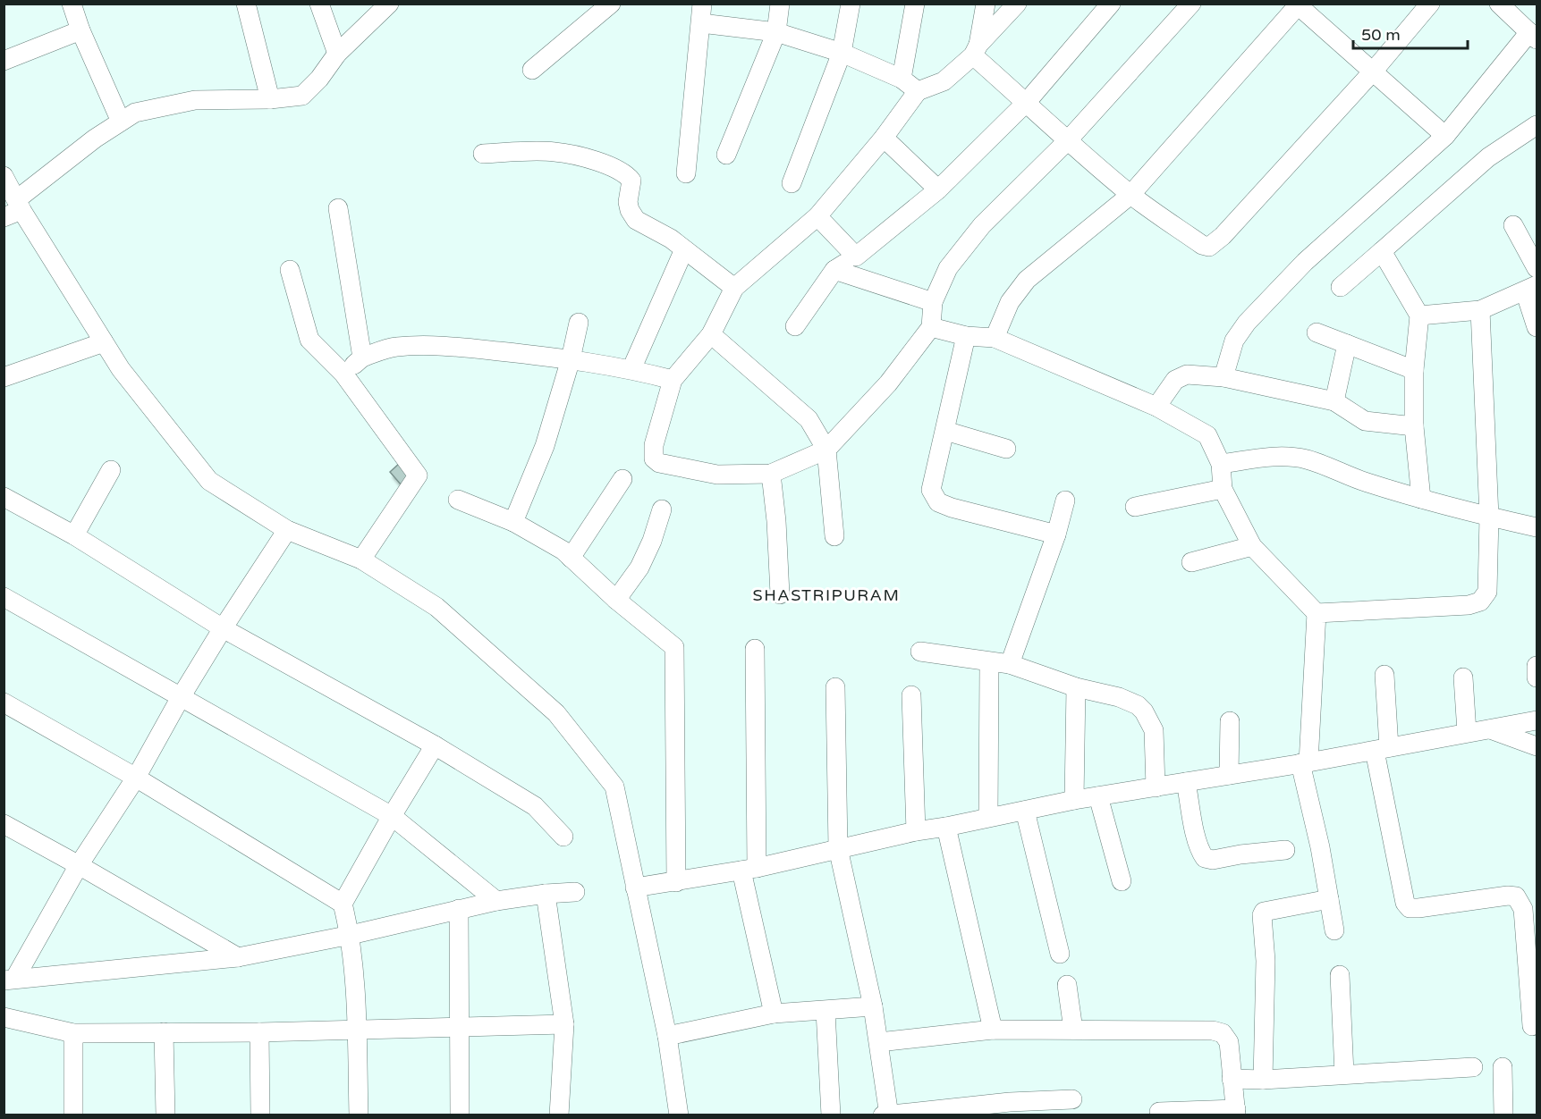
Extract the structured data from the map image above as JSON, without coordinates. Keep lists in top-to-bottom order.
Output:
{
  "districts": ["SHASTRIPURAM"],
  "scale_bar": "50 m"
}
